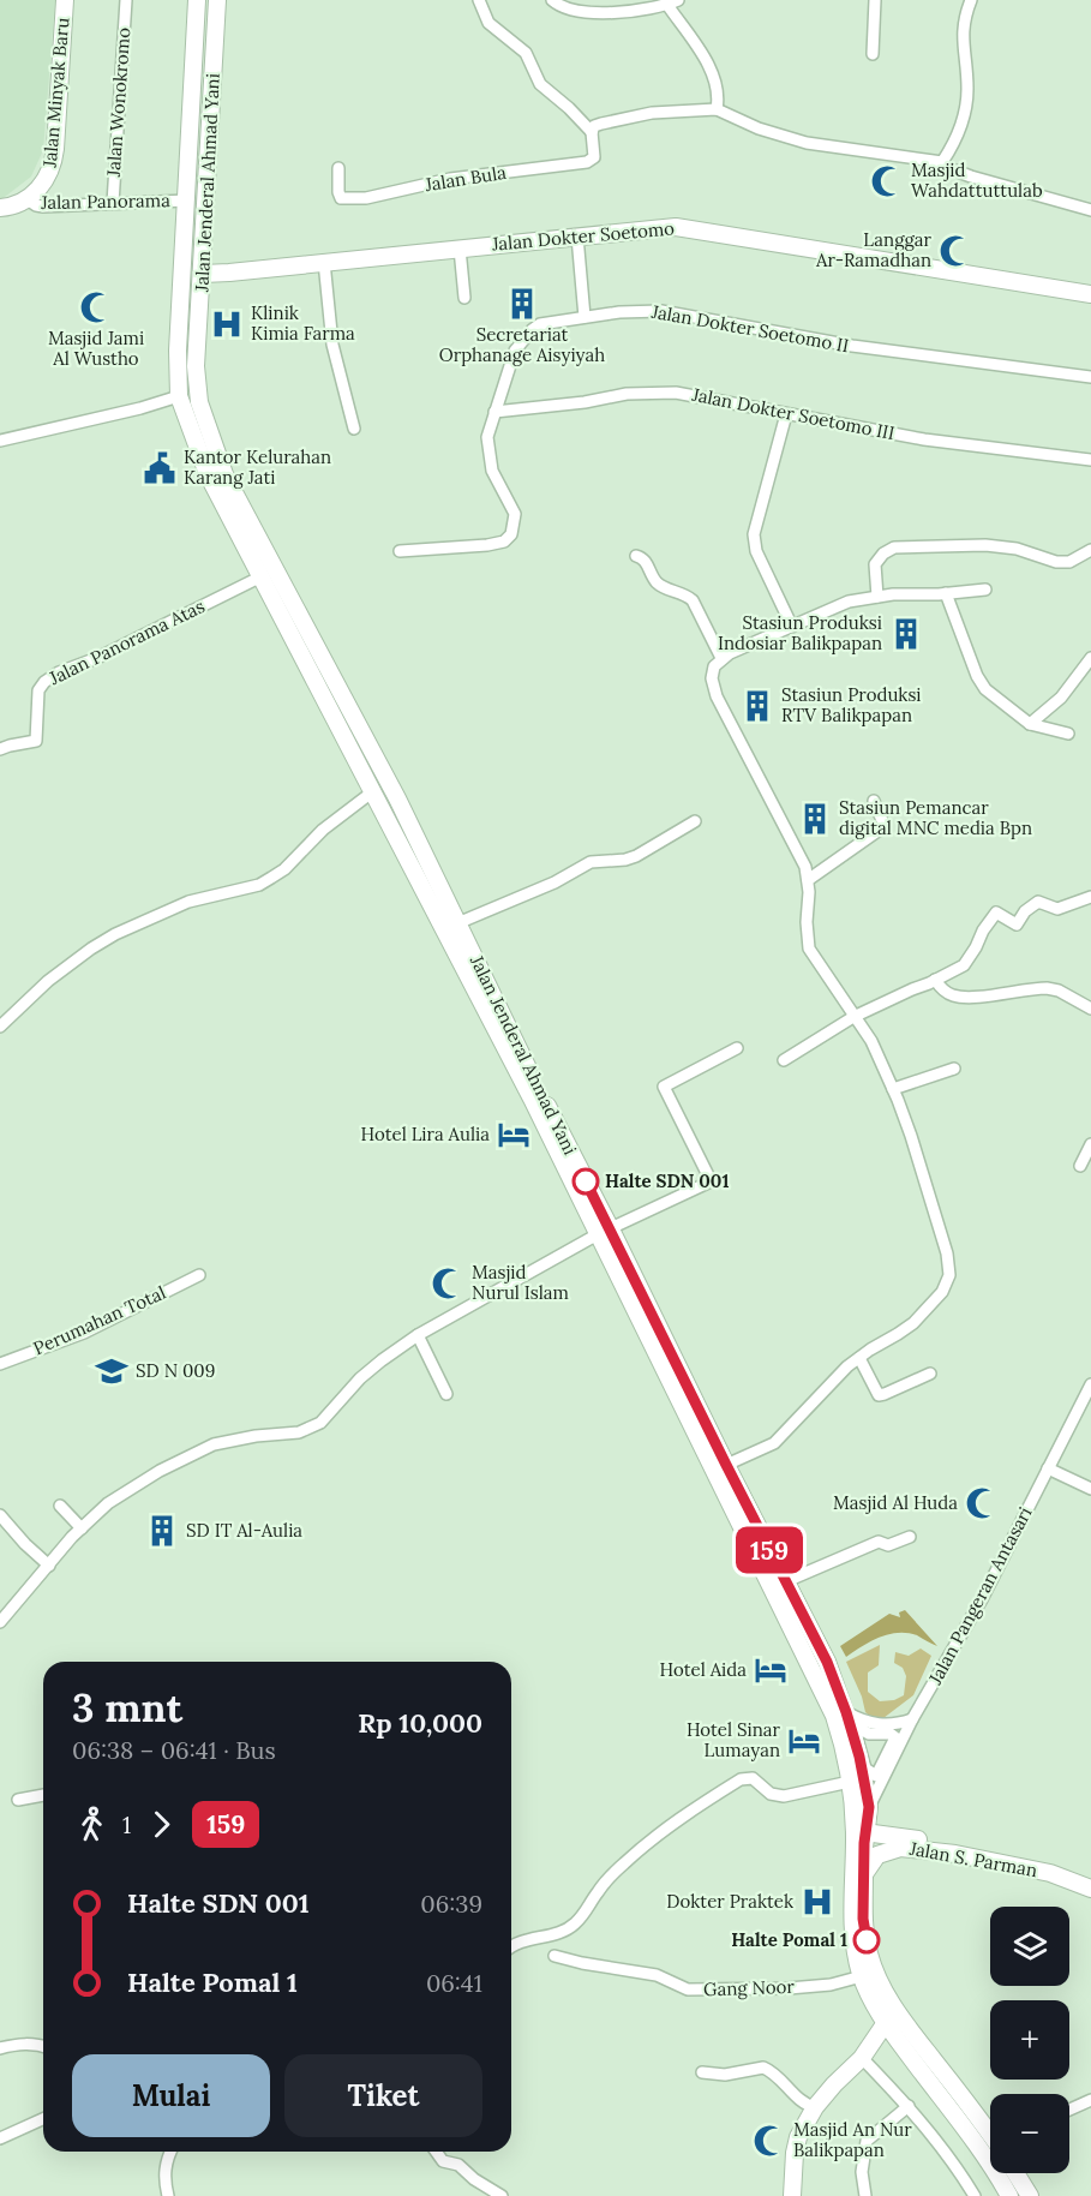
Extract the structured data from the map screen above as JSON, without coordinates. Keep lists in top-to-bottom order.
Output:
{
  "streets": {
    "main road": [
      "Jalan Minyak Baru",
      "Jalan Jenderal Ahmad Yani",
      "Jalan Dokter Soetomo",
      "Jalan S. Parman"
    ],
    "street": [
      "Jalan Wonokromo",
      "Jalan Bula",
      "Jalan Panorama",
      "Jalan Dokter Soetomo II",
      "Jalan Dokter Soetomo III",
      "Jalan Panorama Atas",
      "Perumahan Total",
      "Jalan Pangeran Antasari",
      "Gang Noor"
    ]
  },
  "crossings": [
    ["Jalan Minyak Baru", "Jalan Panorama"],
    ["Jalan Wonokromo", "Jalan Panorama"],
    ["Jalan Jenderal Ahmad Yani", "Jalan Panorama"],
    ["Jalan Jenderal Ahmad Yani", "Jalan Dokter Soetomo"],
    ["Jalan Jenderal Ahmad Yani", "Jalan Panorama Atas"],
    ["Jalan Jenderal Ahmad Yani", "Jalan Pangeran Antasari"],
    ["Jalan Jenderal Ahmad Yani", "Jalan S. Parman"],
    ["Jalan Jenderal Ahmad Yani", "Gang Noor"],
    ["Jalan Dokter Soetomo II", "Jalan Dokter Soetomo III"]
  ],
  "places": {
    "mosque": [
      "Masjid Wahdattuttulab",
      "Langgar Ar-Ramadhan",
      "Masjid Jami Al Wustho",
      "Masjid Nurul Islam",
      "Masjid Al Huda",
      "Masjid An Nur Balikpapan"
    ],
    "building": [
      "Secretariat Orphanage Aisyiyah",
      "Stasiun Produksi Indosiar Balikpapan",
      "Stasiun Produksi RTV Balikpapan",
      "Stasiun Pemancar digital MNC media Bpn",
      "SD IT Al-Aulia"
    ],
    "hospital": ["Klinik Kimia Farma", "Dokter Praktek"],
    "public building": ["Kantor Kelurahan Karang Jati"],
    "hotel": ["Hotel Lira Aulia", "Hotel Aida", "Hotel Sinar Lumayan"],
    "other": ["Halte SDN 001", "Halte Pomal 1"],
    "school or university": ["SD N 009"]
  },
  "lines": ["bus line 159"],
  "page": {
    "on_map": "159",
    "heading": ["3 mnt", "06:38 – 06:41 · Bus", "Rp 10,000"],
    "legs": ["1", "159"],
    "list": [
      {
        "name": "Halte SDN 001",
        "value": "06:39"
      },
      {
        "name": "Halte Pomal 1",
        "value": "06:41"
      }
    ],
    "map_buttons": ["+", "−"],
    "buttons": ["Mulai", "Tiket"]
  }
}
